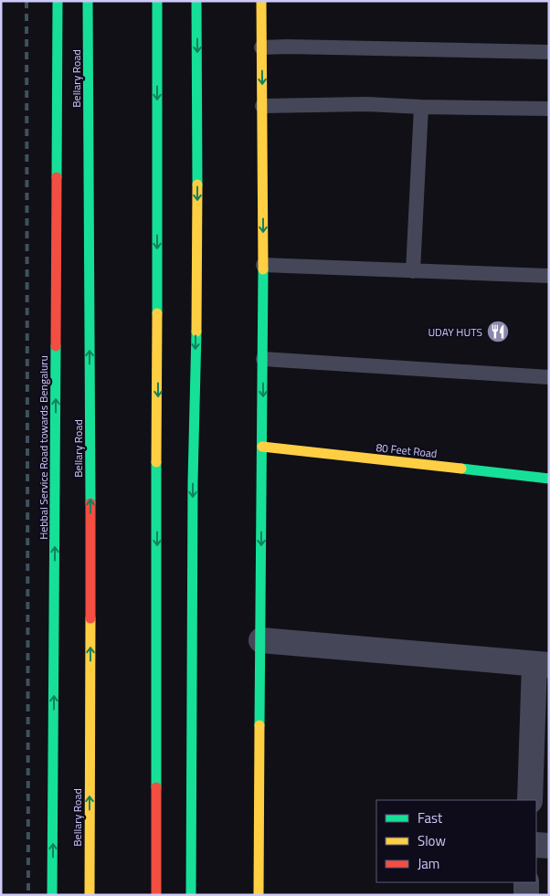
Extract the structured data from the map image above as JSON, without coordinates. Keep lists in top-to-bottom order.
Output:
{
  "streets": {
    "main road": ["Bellary Road", "Hebbal Service Road towards Bengaluru", "80 Feet Road"]
  },
  "one_way": ["Hebbal Service Road towards Bengaluru"],
  "places": {
    "restaurant": ["UDAY HUTS"]
  },
  "legend": ["Fast", "Slow", "Jam"]
}
